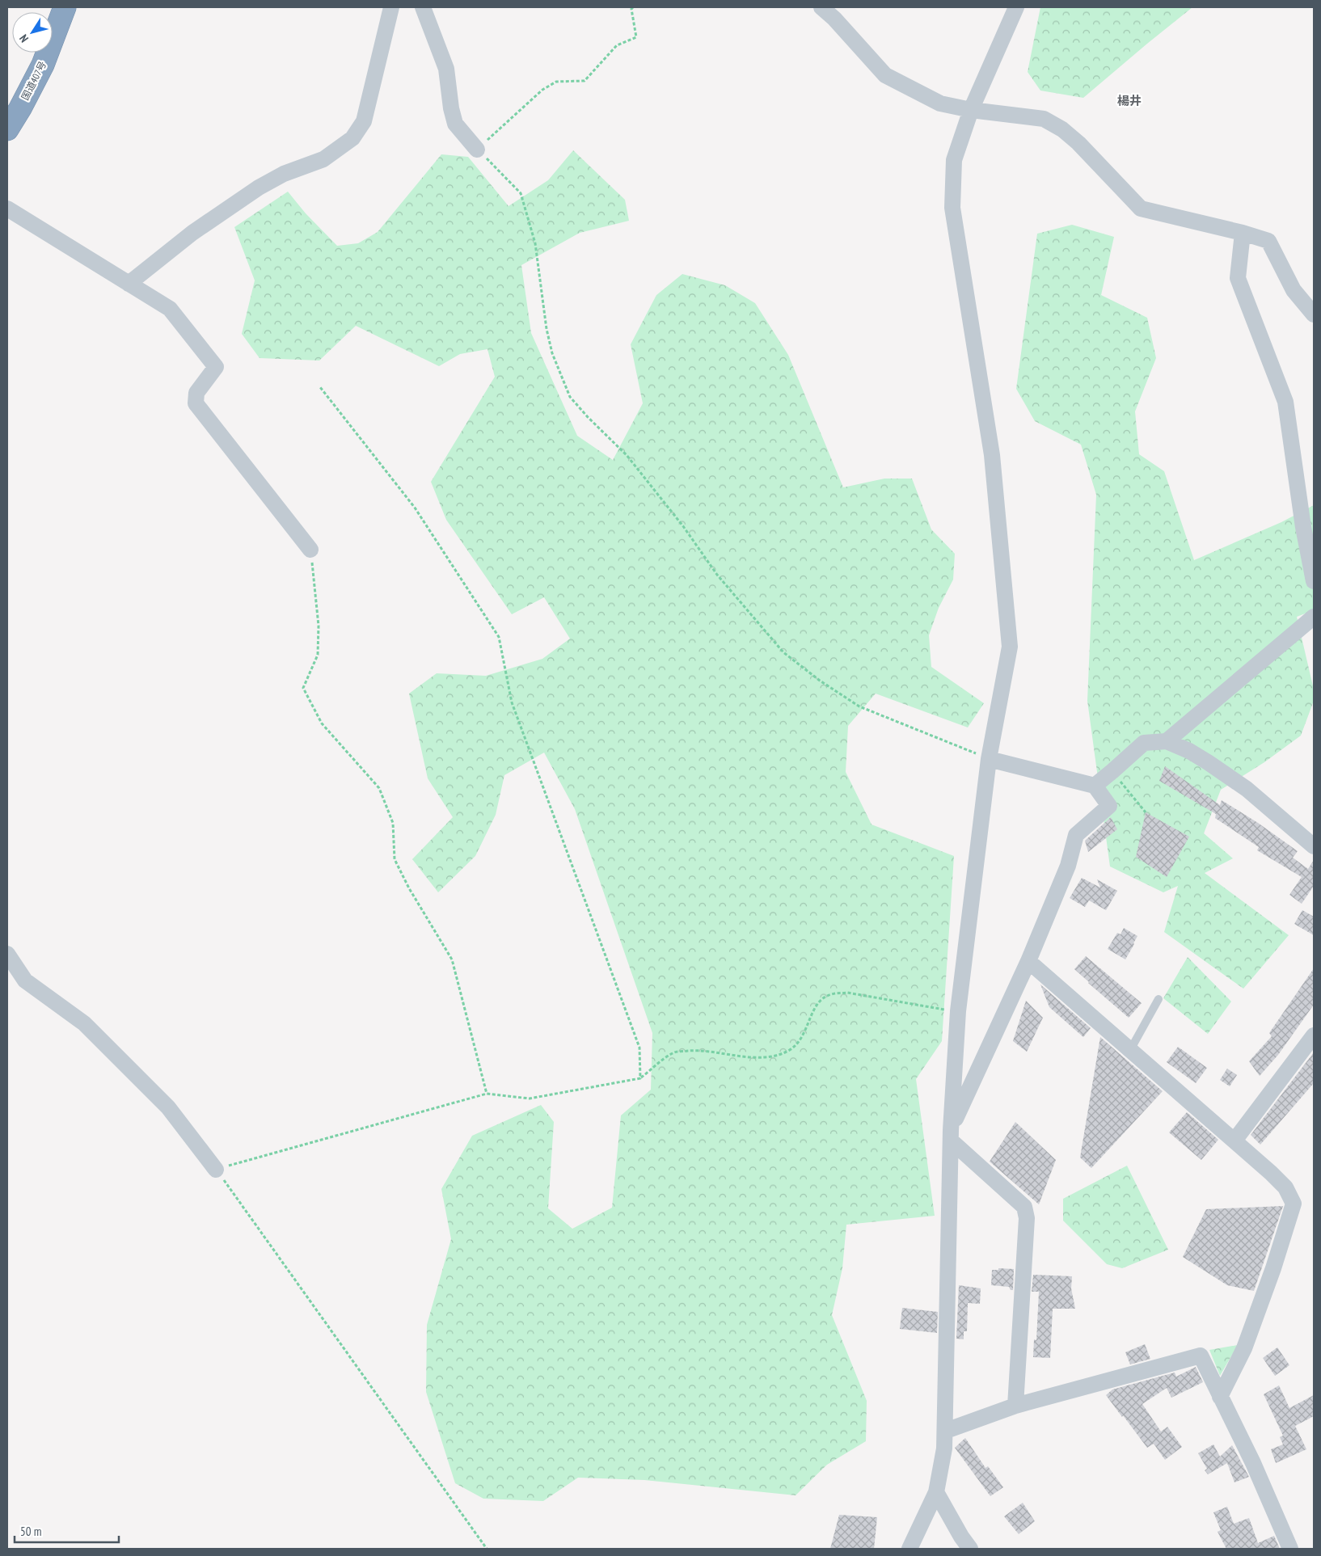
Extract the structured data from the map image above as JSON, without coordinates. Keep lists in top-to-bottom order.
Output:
{
  "streets": {
    "highway": ["国道407号"]
  },
  "districts": ["楊井"],
  "scale_bar": "50 m",
  "north": "bottom left"
}
